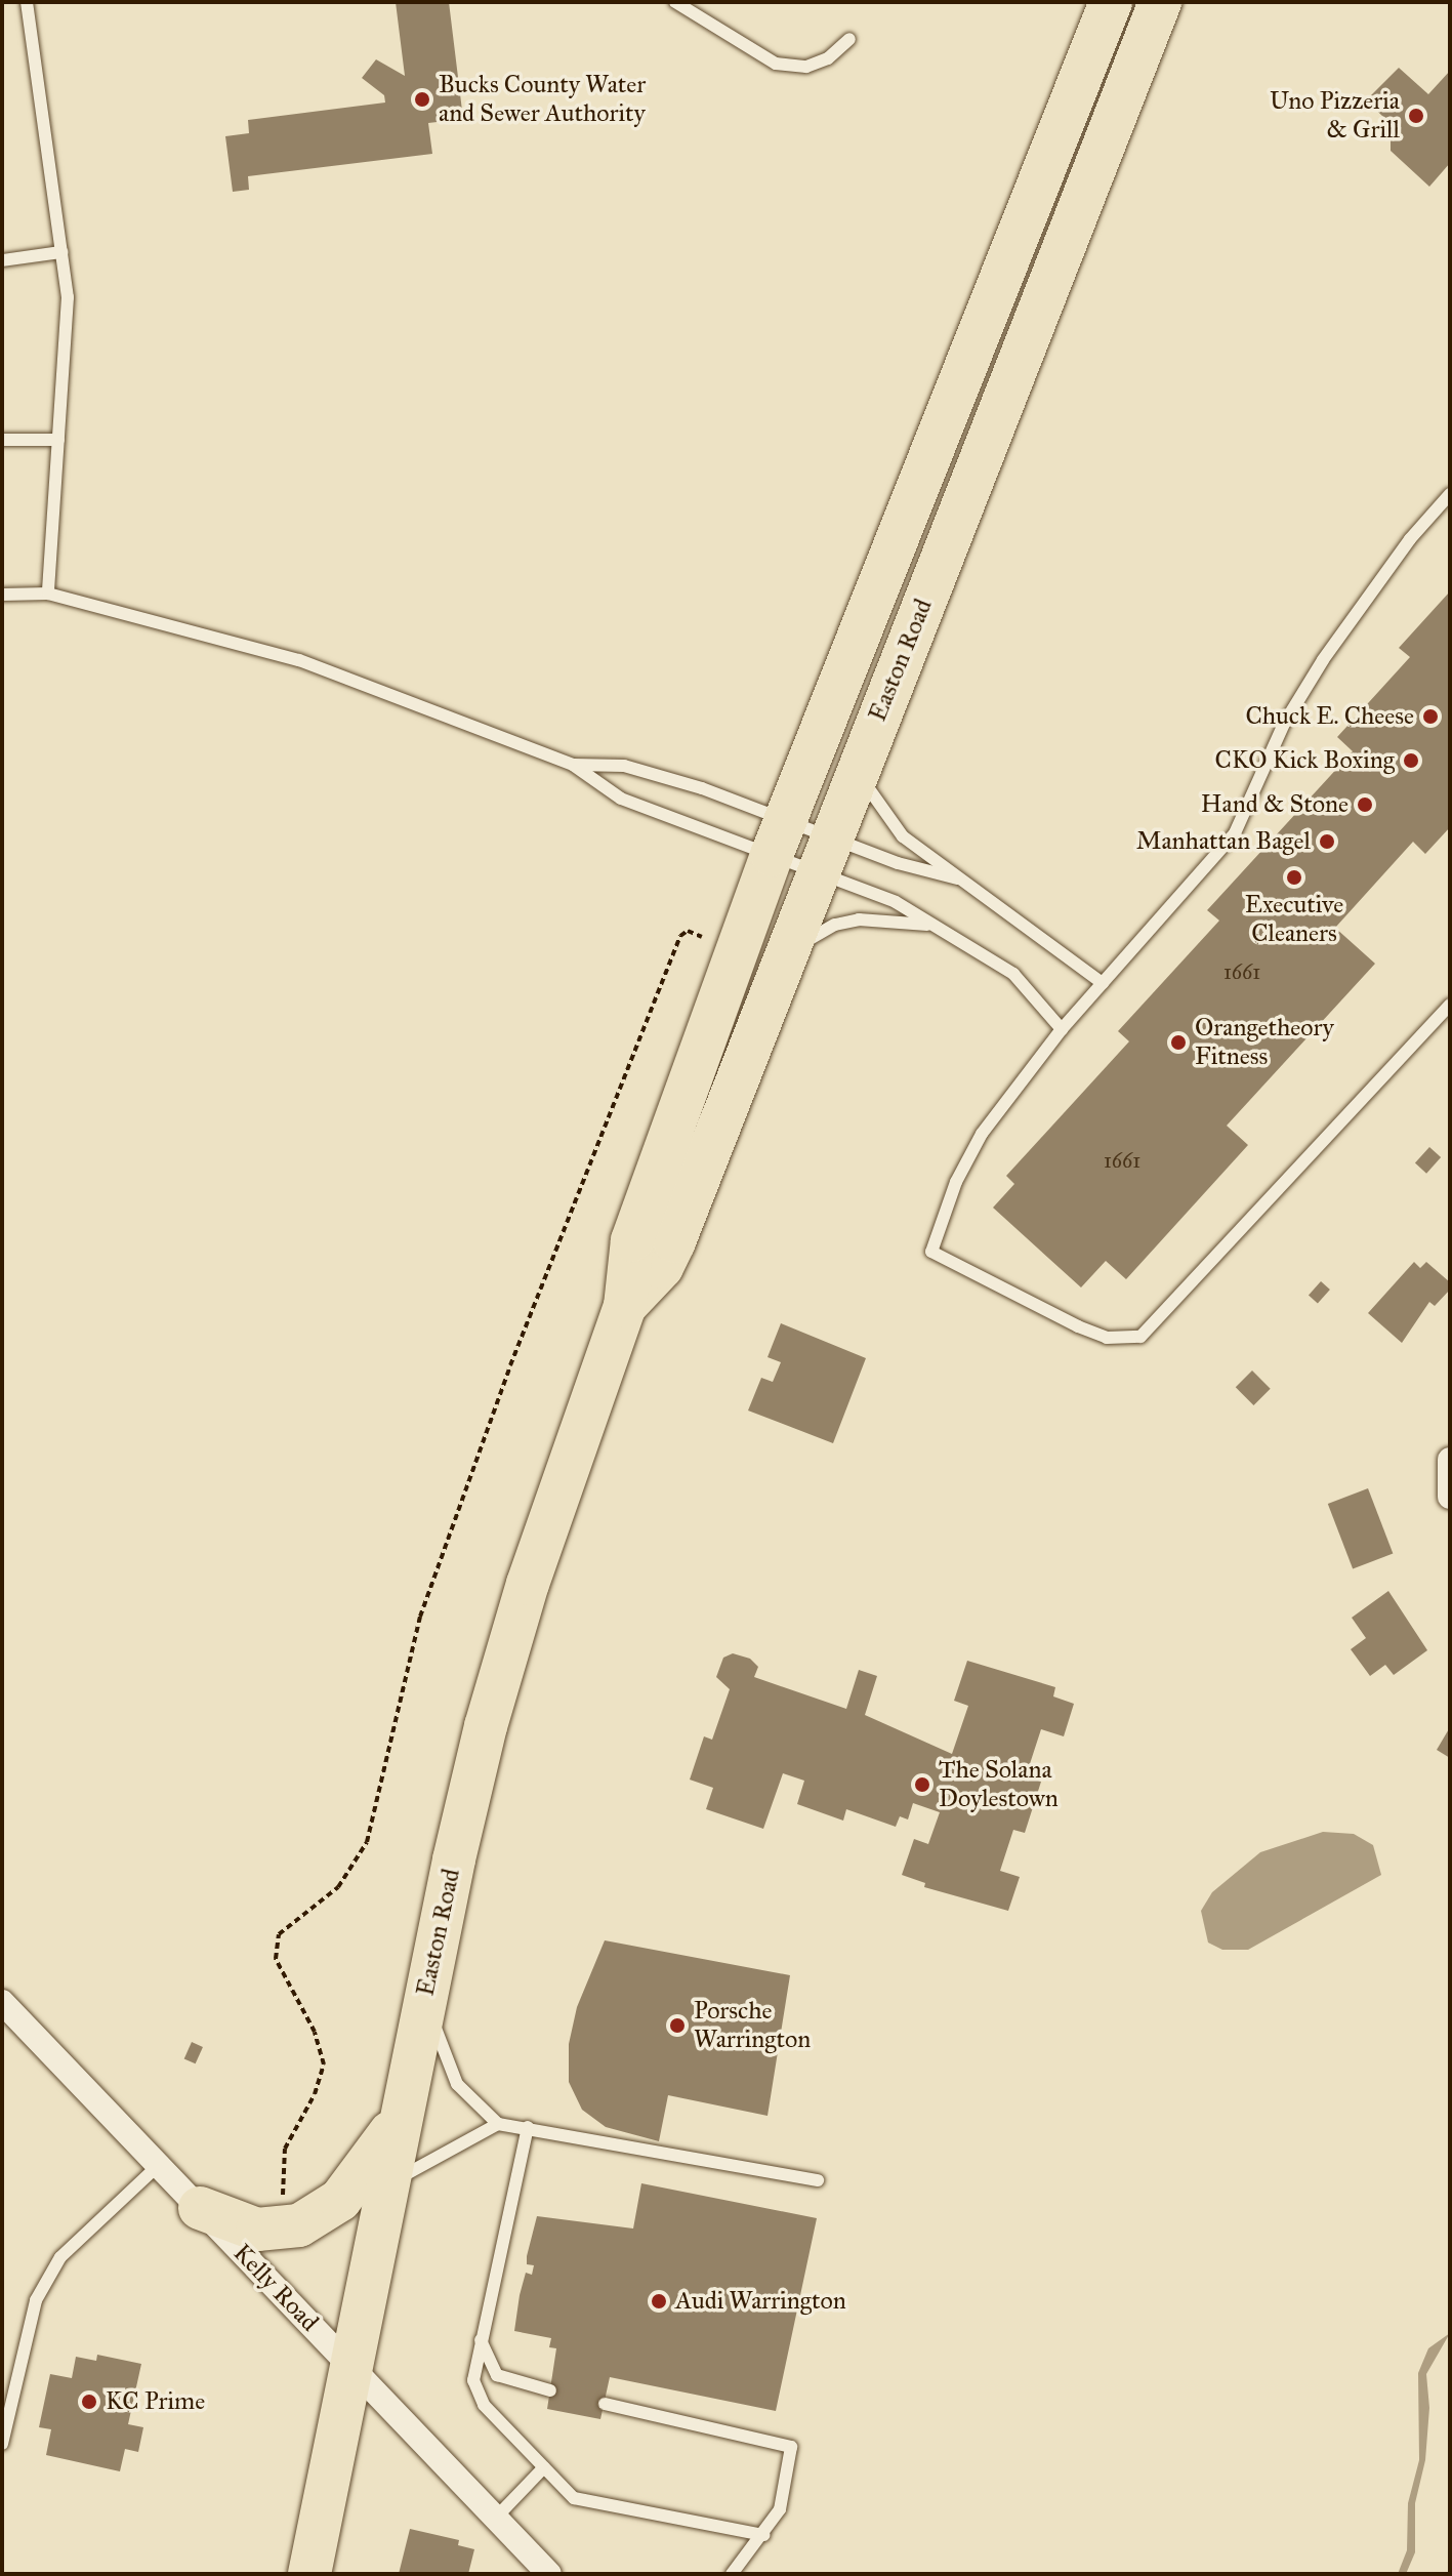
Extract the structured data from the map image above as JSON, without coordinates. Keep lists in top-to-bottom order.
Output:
{
  "streets": {
    "highway": ["Easton Road"],
    "street": ["Kelly Road"]
  },
  "crossings": [
    ["Easton Road", "Kelly Road"]
  ],
  "places": [
    "Bucks County Water and Sewer Authority",
    "Uno Pizzeria & Grill",
    "Chuck E. Cheese",
    "CKO Kick Boxing",
    "Hand & Stone",
    "Manhattan Bagel",
    "Executive Cleaners",
    "Orangetheory Fitness",
    "The Solana Doylestown",
    "Porsche Warrington",
    "Audi Warrington",
    "KC Prime"
  ],
  "house_numbers": ["1661", "1661"]
}
